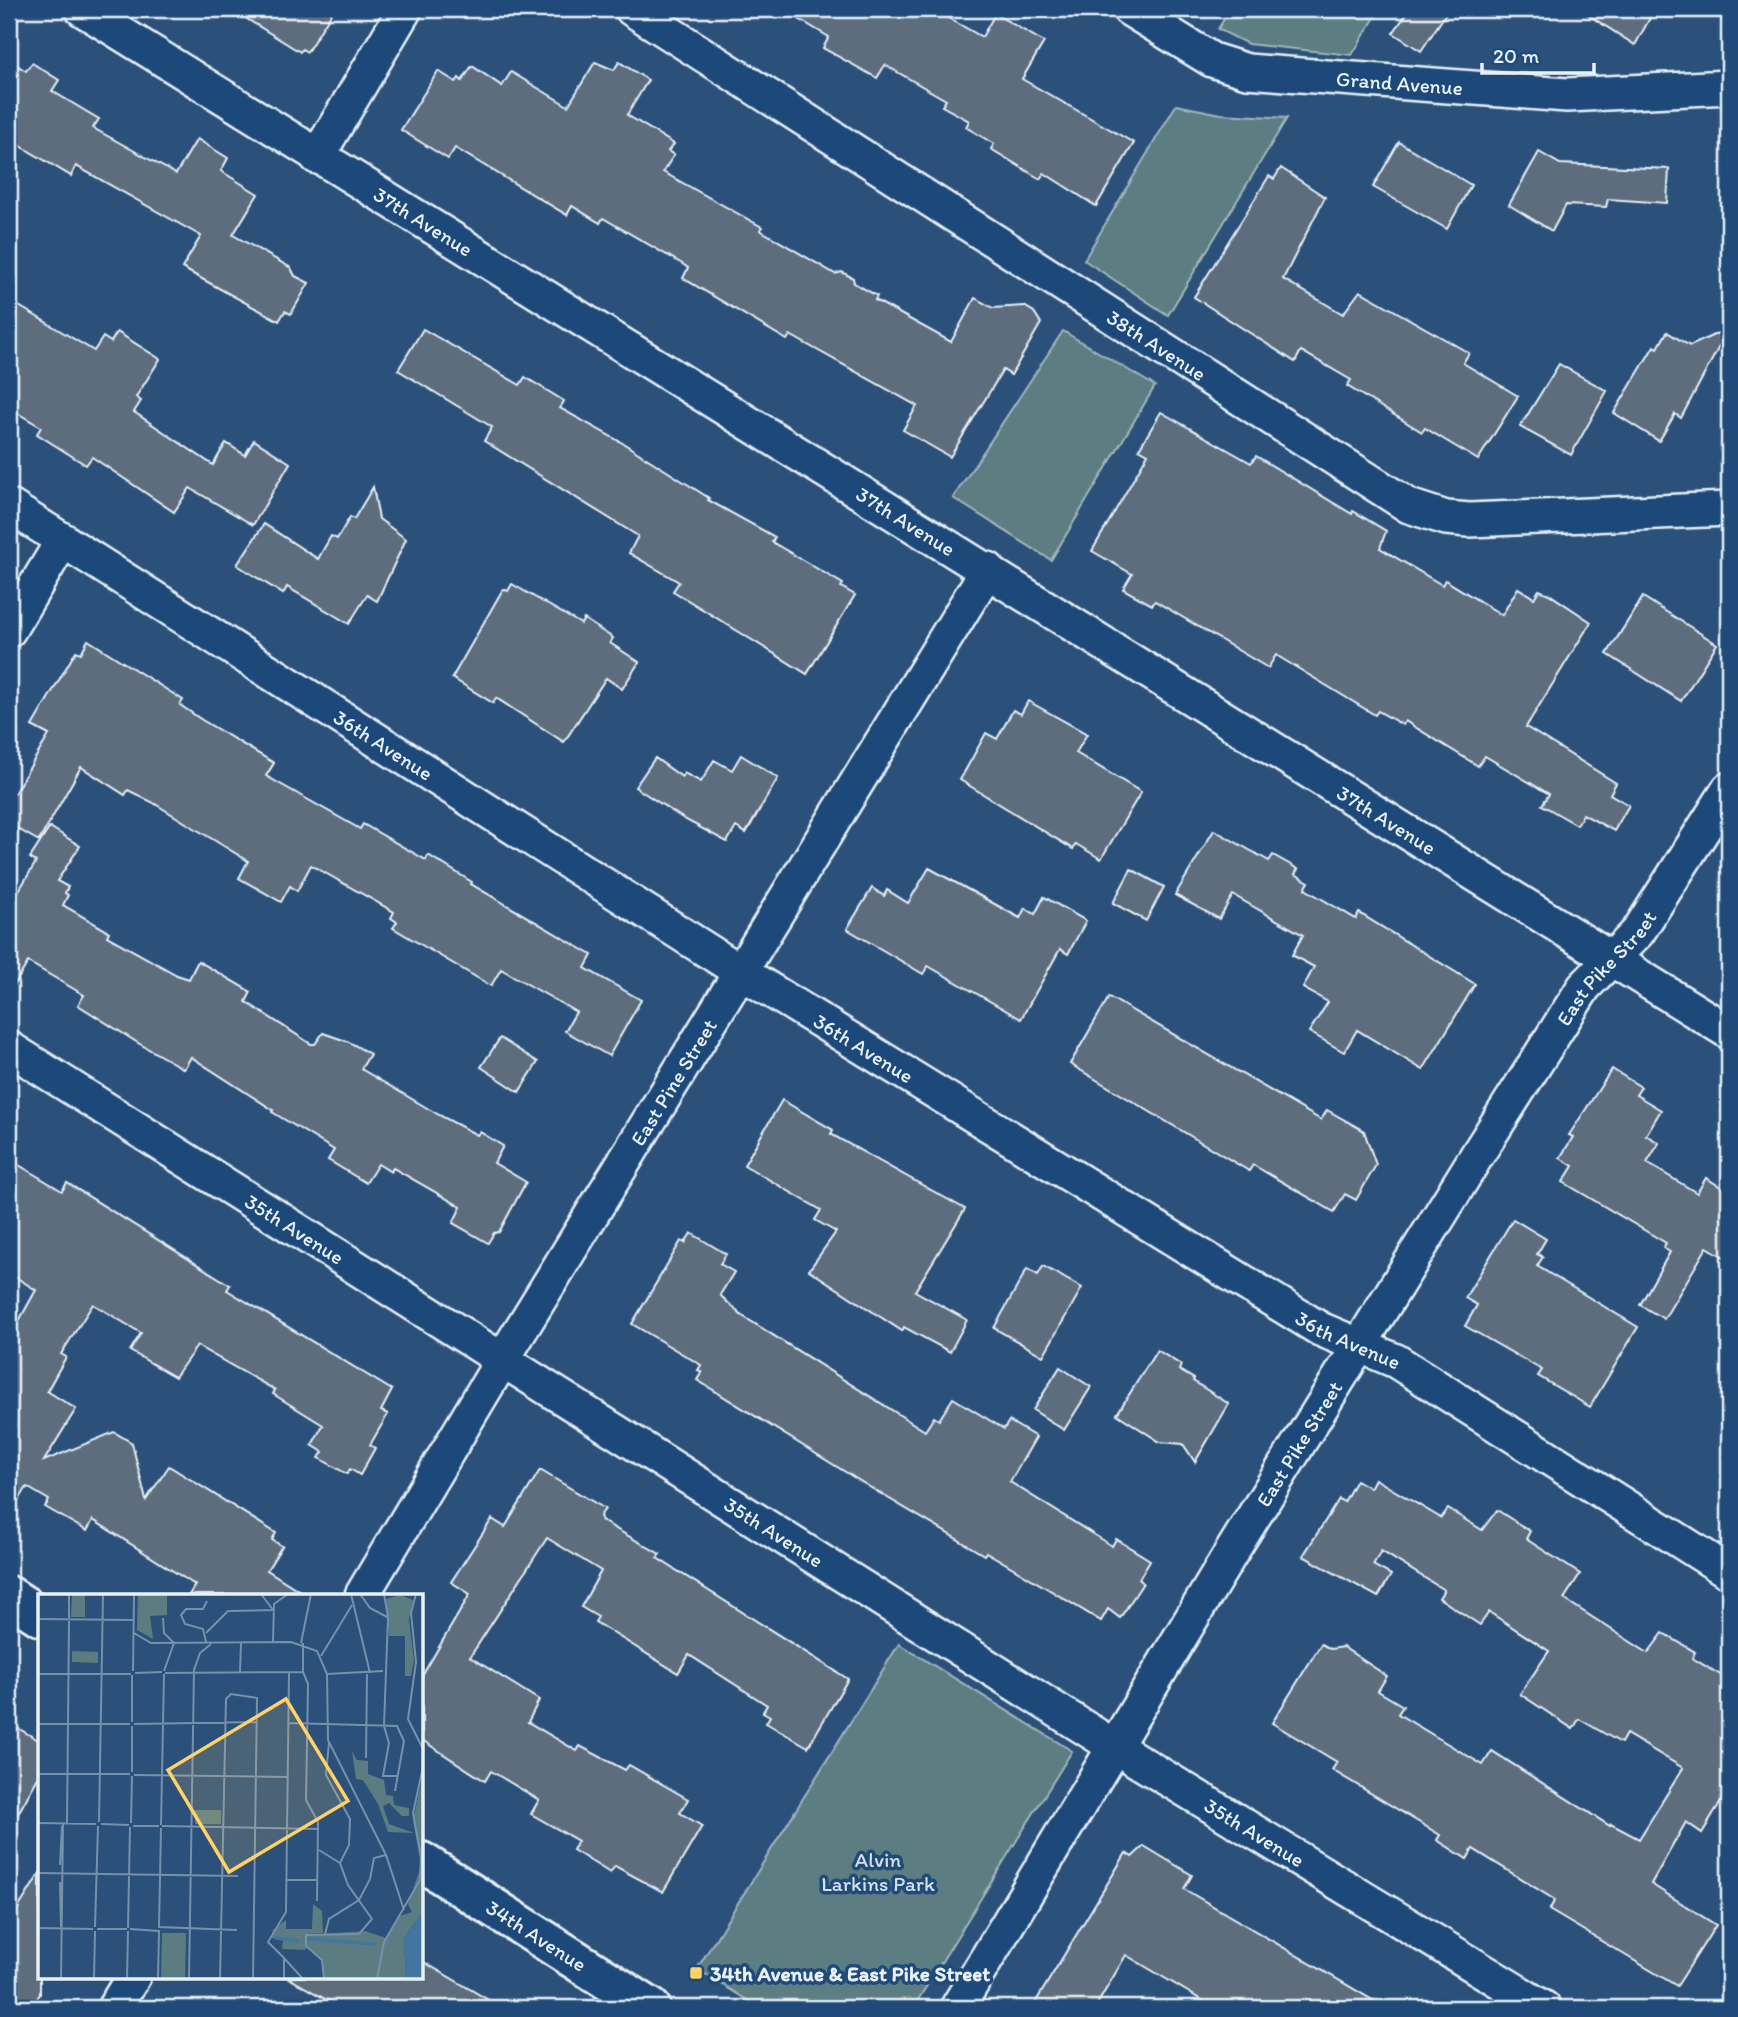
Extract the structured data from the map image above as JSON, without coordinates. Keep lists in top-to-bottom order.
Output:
{
  "streets": {
    "street": [
      "Grand Avenue",
      "37th Avenue",
      "38th Avenue",
      "36th Avenue",
      "East Pike Street",
      "East Pine Street",
      "35th Avenue",
      "34th Avenue"
    ]
  },
  "crossings": [
    ["37th Avenue", "East Pike Street"],
    ["37th Avenue", "East Pine Street"],
    ["36th Avenue", "East Pike Street"],
    ["36th Avenue", "East Pine Street"],
    ["East Pike Street", "35th Avenue"],
    ["East Pine Street", "35th Avenue"]
  ],
  "parks": ["Alvin Larkins Park"],
  "places": {
    "transit": ["34th Avenue & East Pike Street"]
  },
  "scale_bar": "20 m"
}
